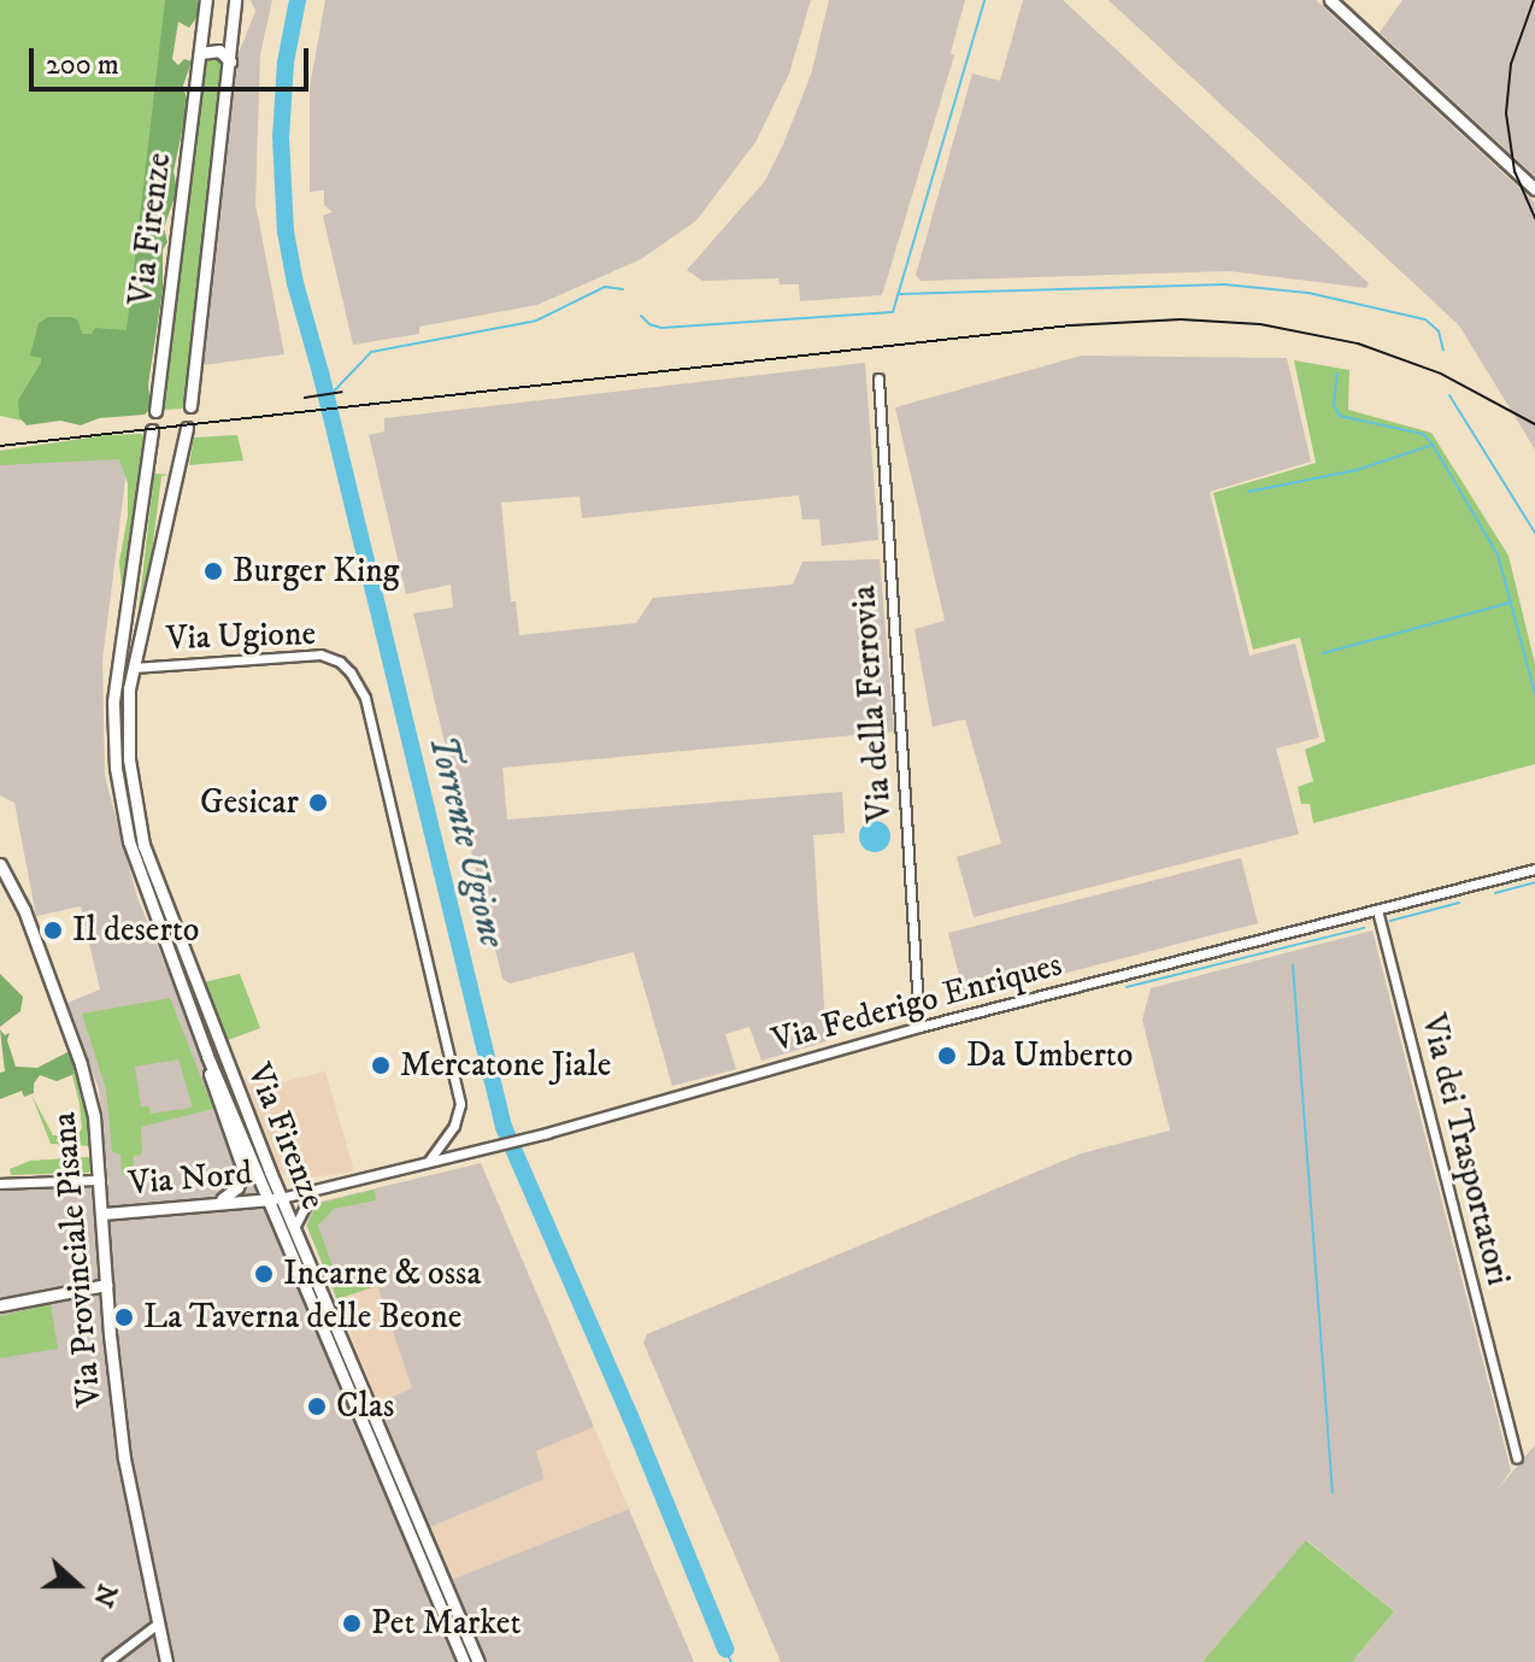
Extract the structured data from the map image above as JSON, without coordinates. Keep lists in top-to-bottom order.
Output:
{
  "streets": {
    "main road": ["Via Firenze", "Via Nord", "Via Provinciale Pisana"],
    "street": [
      "Via Ugione",
      "Via della Ferrovia",
      "Via Federigo Enriques",
      "Via dei Trasportatori"
    ]
  },
  "crossings": [
    ["Via Firenze", "Via Ugione"],
    ["Via Firenze", "Via Federigo Enriques"],
    ["Via Firenze", "Via Nord"],
    ["Via Ugione", "Via Federigo Enriques"],
    ["Via della Ferrovia", "Via Federigo Enriques"],
    ["Via Federigo Enriques", "Via dei Trasportatori"],
    ["Via Federigo Enriques", "Via Nord"],
    ["Via Nord", "Via Provinciale Pisana"]
  ],
  "water": ["Torrente Ugione"],
  "places": [
    "Burger King",
    "Gesicar",
    "Il deserto",
    "Da Umberto",
    "Mercatone Jiale",
    "Incarne & ossa",
    "La Taverna delle Beone",
    "Clas",
    "Pet Market"
  ],
  "scale_bar": "200 m",
  "north": "right"
}
